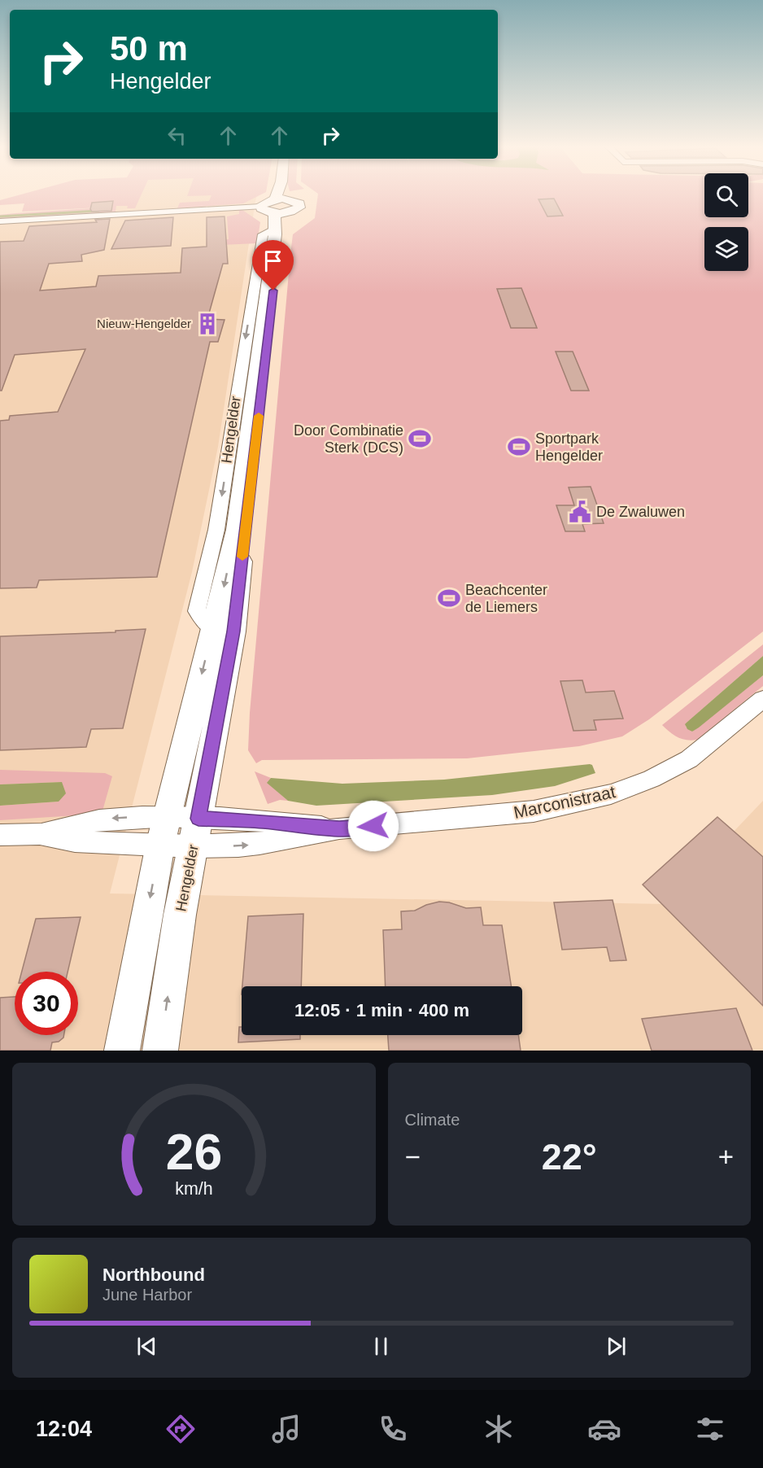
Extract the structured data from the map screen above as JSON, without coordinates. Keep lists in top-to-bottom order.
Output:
{
  "streets": {
    "main road": ["Hengelder"],
    "street": ["Marconistraat"]
  },
  "crossings": [
    ["Hengelder", "Marconistraat"]
  ],
  "places": {
    "building": ["Nieuw-Hengelder"],
    "sports": ["Door Combinatie Sterk (DCS)", "Sportpark Hengelder", "Beachcenter de Liemers"],
    "public building": ["De Zwaluwen"]
  },
  "page": {
    "turn": ["50 m", "Hengelder"],
    "limit": "30",
    "trip": "12:05 · 1 min · 400 m",
    "tile": "Climate",
    "heat": ["−", "22°", "+"],
    "song": ["Northbound", "June Harbor"],
    "tabs": "12:04",
    "gauge": ["26", "km/h"]
  }
}
